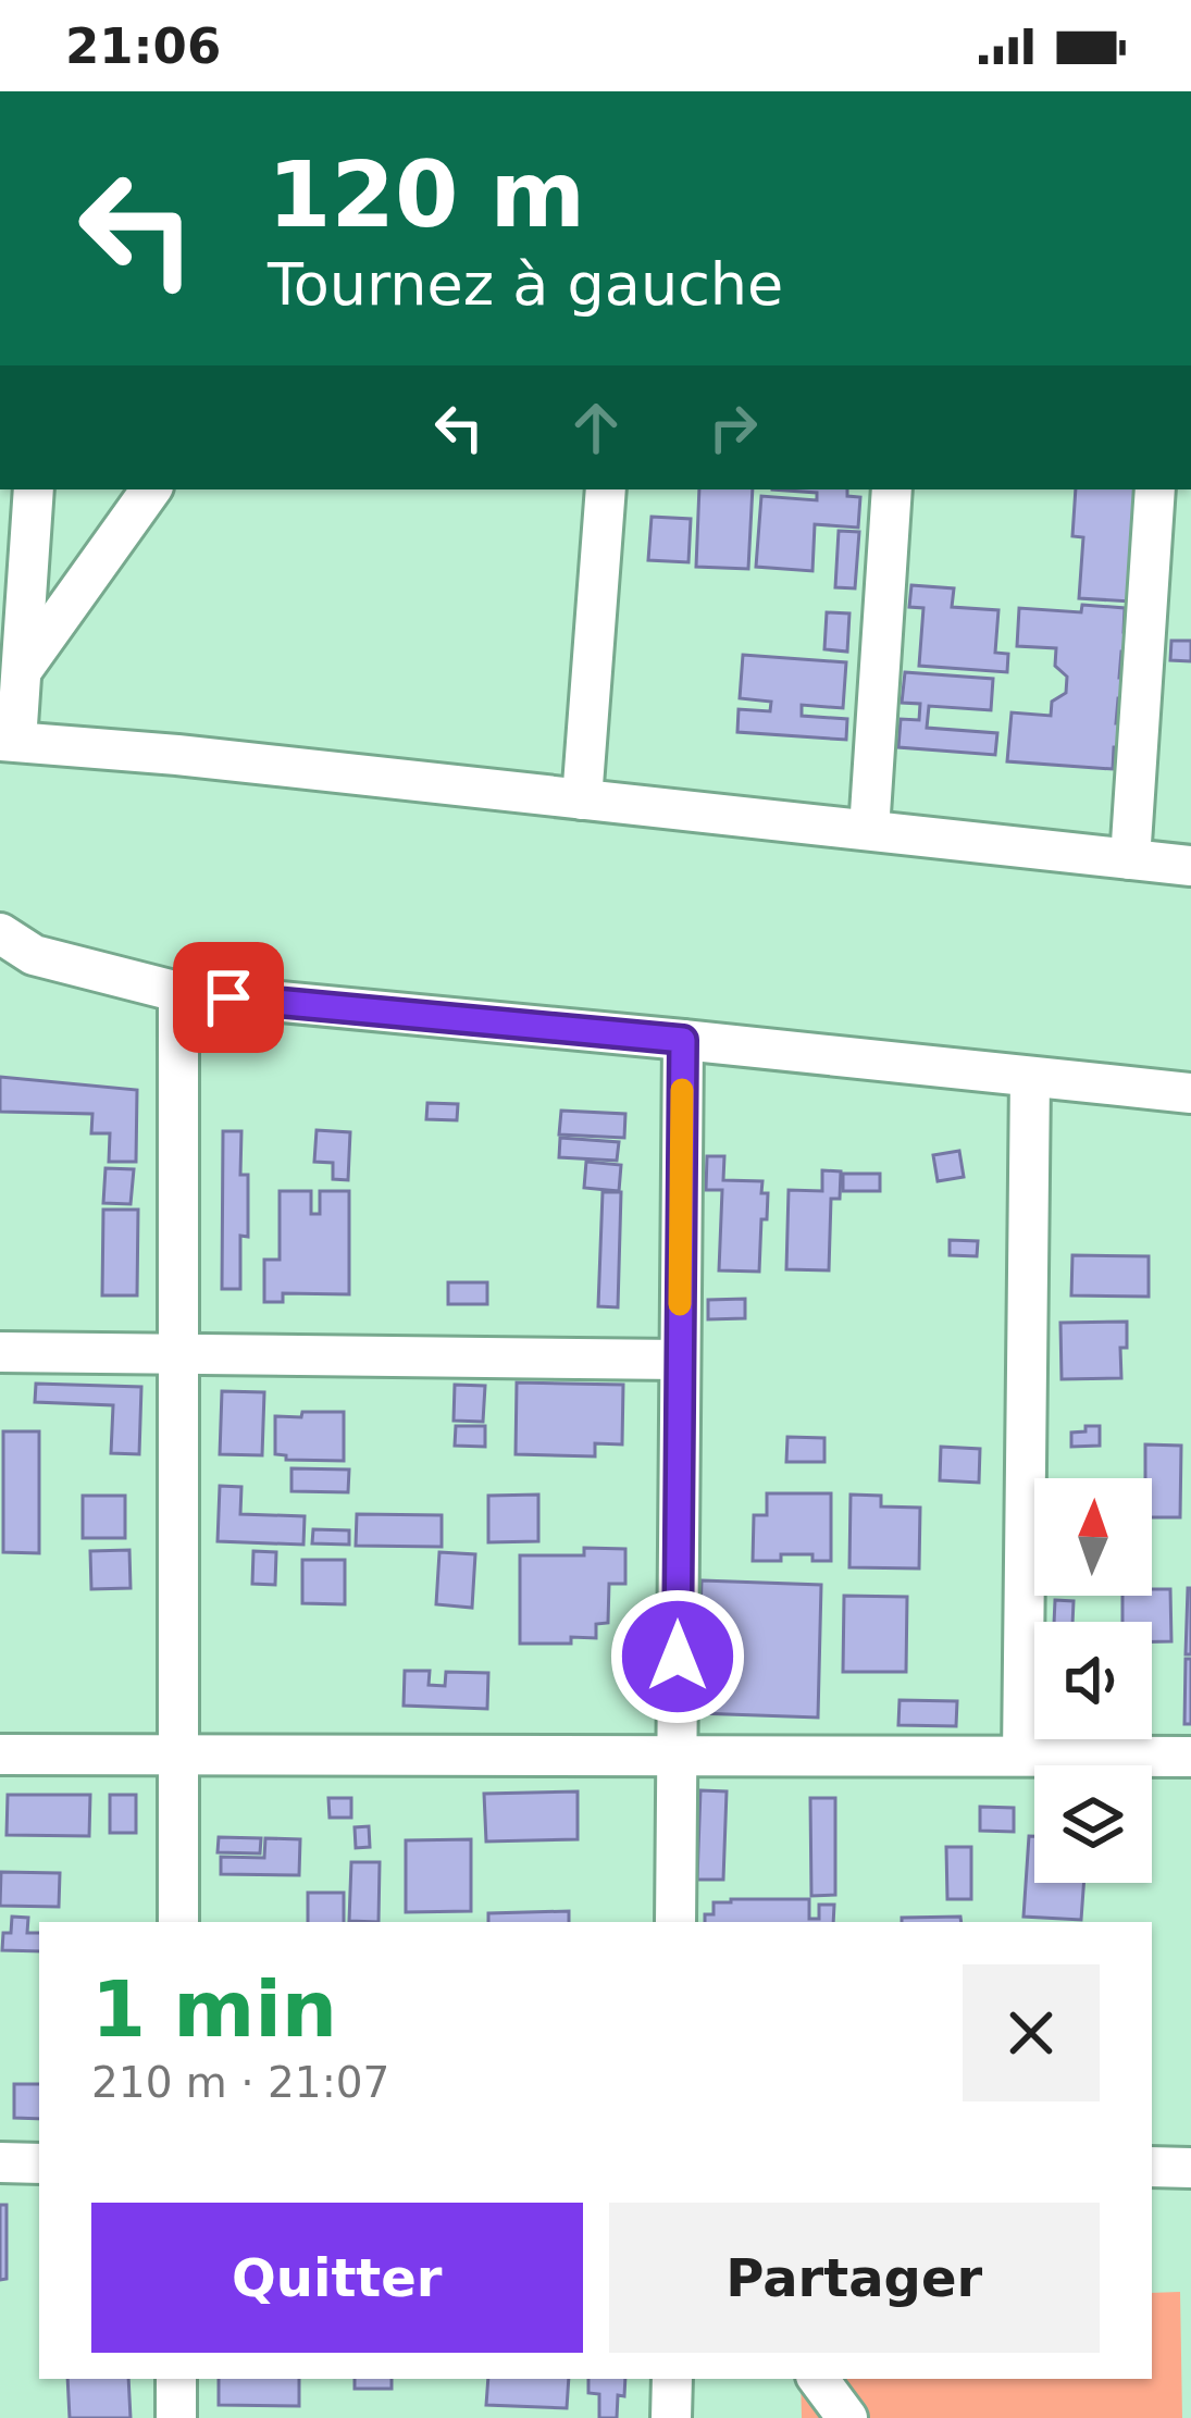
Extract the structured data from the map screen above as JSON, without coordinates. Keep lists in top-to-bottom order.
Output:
{
  "north": "top",
  "page": {
    "status": "21:06",
    "turn": ["120 m", "Tournez à gauche"],
    "heading": ["1 min", "210 m · 21:07"],
    "buttons": ["Quitter", "Partager"]
  }
}
